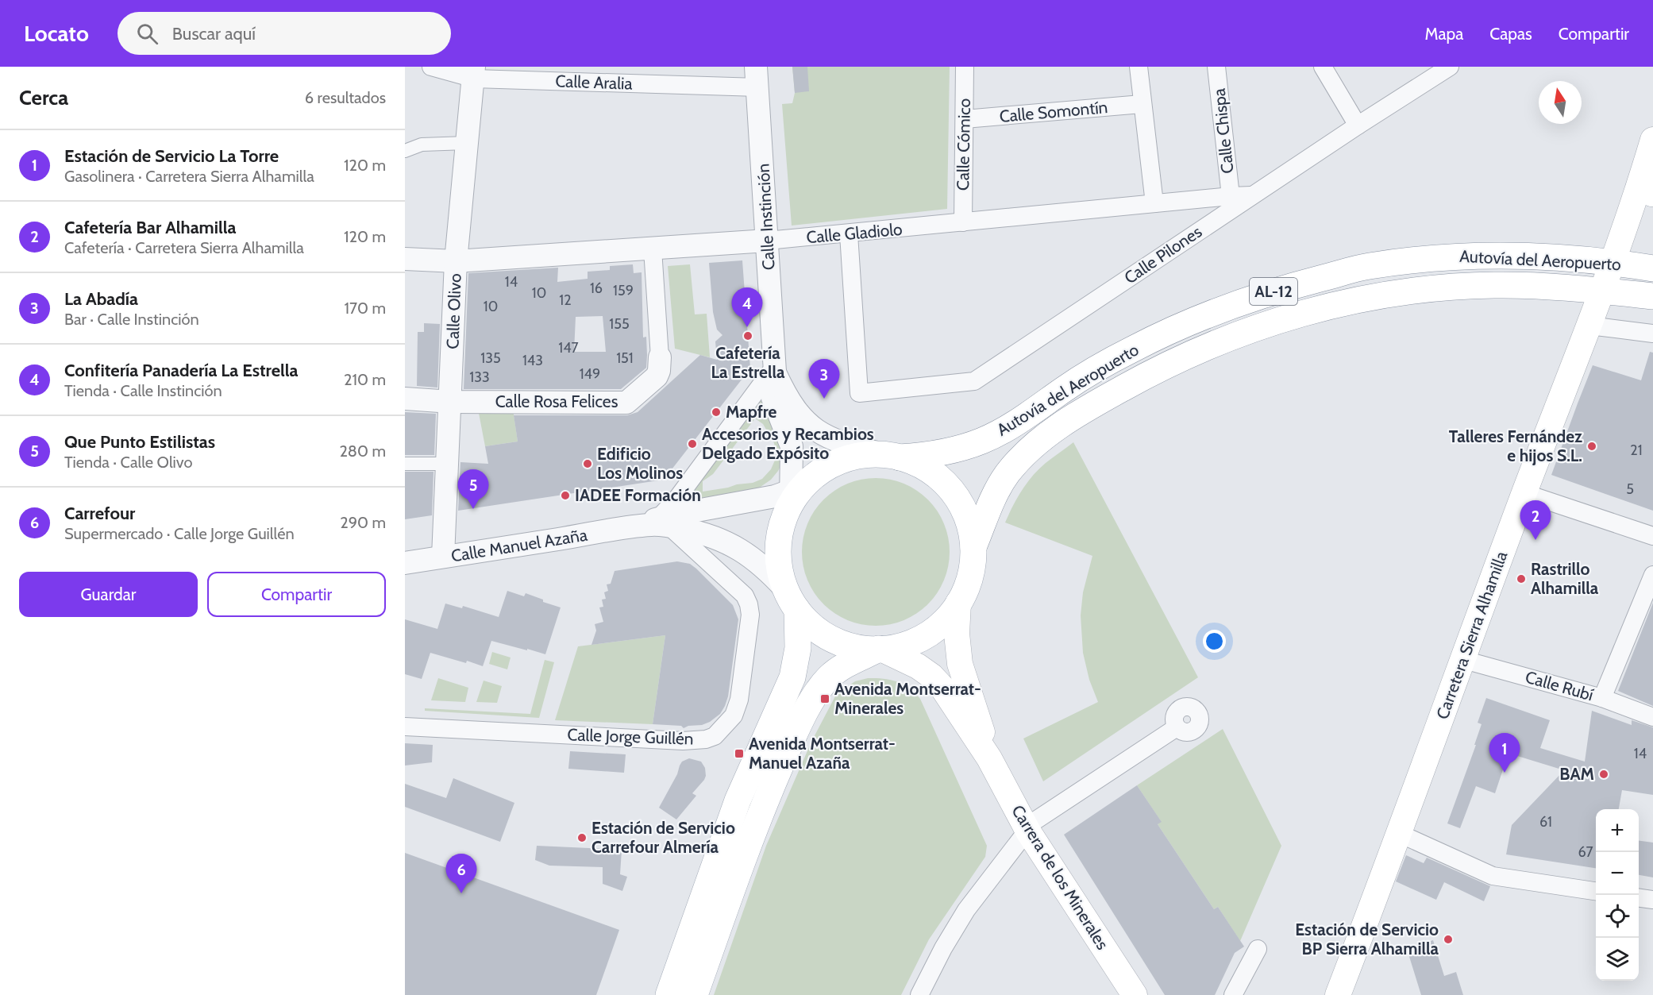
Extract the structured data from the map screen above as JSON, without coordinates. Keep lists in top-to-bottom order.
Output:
{
  "streets": {
    "main road": [
      "Autovía del Aeropuerto",
      "AL-12",
      "Carretera Sierra Alhamilla",
      "Carrera de los Minerales"
    ],
    "street": [
      "Calle Aralia",
      "Calle Somontín",
      "Calle Chispa",
      "Calle Cómico",
      "Calle Instinción",
      "Calle Gladiolo",
      "Calle Pilones",
      "Calle Olivo",
      "Calle Rosa Felices",
      "Calle Manuel Azaña",
      "Calle Rubí",
      "Calle Jorge Guillén"
    ]
  },
  "crossings": [
    ["Calle Aralia", "Calle Instinción"],
    ["Calle Aralia", "Calle Olivo"],
    ["Calle Somontín", "Calle Cómico"],
    ["Calle Chispa", "Calle Gladiolo"],
    ["Calle Cómico", "Calle Gladiolo"],
    ["Calle Instinción", "Calle Gladiolo"],
    ["Calle Instinción", "Autovía del Aeropuerto"],
    ["Calle Instinción", "Calle Manuel Azaña"],
    ["Calle Gladiolo", "Calle Pilones"],
    ["Calle Gladiolo", "Calle Olivo"],
    ["Calle Gladiolo", "Calle Rosa Felices"],
    ["Autovía del Aeropuerto", "Calle Manuel Azaña"],
    ["Autovía del Aeropuerto", "Carretera Sierra Alhamilla"],
    ["Calle Olivo", "Calle Rosa Felices"],
    ["Calle Olivo", "Calle Manuel Azaña"],
    ["Calle Manuel Azaña", "Calle Jorge Guillén"],
    ["Carretera Sierra Alhamilla", "Calle Rubí"]
  ],
  "places": {
    "other": [
      "Cafetería La Estrella",
      "Mapfre",
      "Accesorios y Recambios Delgado Expósito",
      "Talleres Fernández e hijos S.L.",
      "Edificio Los Molinos",
      "IADEE Formación",
      "Rastrillo Alhamilla",
      "BAM",
      "Estación de Servicio Carrefour Almería",
      "Estación de Servicio BP Sierra Alhamilla"
    ],
    "transit": ["Avenida Montserrat- Minerales", "Avenida Montserrat- Manuel Azaña"]
  },
  "house_numbers": [
    "14",
    "16",
    "159",
    "10",
    "12",
    "10",
    "155",
    "147",
    "135",
    "151",
    "143",
    "149",
    "133",
    "21",
    "5",
    "14",
    "61",
    "67"
  ],
  "north": "top",
  "page": {
    "header": "Locato",
    "search": "Buscar aquí",
    "nav": ["Mapa", "Capas", "Compartir"],
    "heading": ["Cerca", "6 resultados"],
    "list": [
      {
        "mark": "1",
        "name": "Estación de Servicio La Torre",
        "note": "Gasolinera · Carretera Sierra Alhamilla",
        "value": "120 m"
      },
      {
        "mark": "2",
        "name": "Cafetería Bar Alhamilla",
        "note": "Cafetería · Carretera Sierra Alhamilla",
        "value": "120 m"
      },
      {
        "mark": "3",
        "name": "La Abadía",
        "note": "Bar · Calle Instinción",
        "value": "170 m"
      },
      {
        "mark": "4",
        "name": "Confitería Panadería La Estrella",
        "note": "Tienda · Calle Instinción",
        "value": "210 m"
      },
      {
        "mark": "5",
        "name": "Que Punto Estilistas",
        "note": "Tienda · Calle Olivo",
        "value": "280 m"
      },
      {
        "mark": "6",
        "name": "Carrefour",
        "note": "Supermercado · Calle Jorge Guillén",
        "value": "290 m"
      }
    ],
    "pins": [
      "4",
      "3",
      "5",
      "2",
      "1",
      "6"
    ],
    "buttons": ["Guardar", "Compartir"],
    "map_buttons": ["+", "−"]
  }
}
